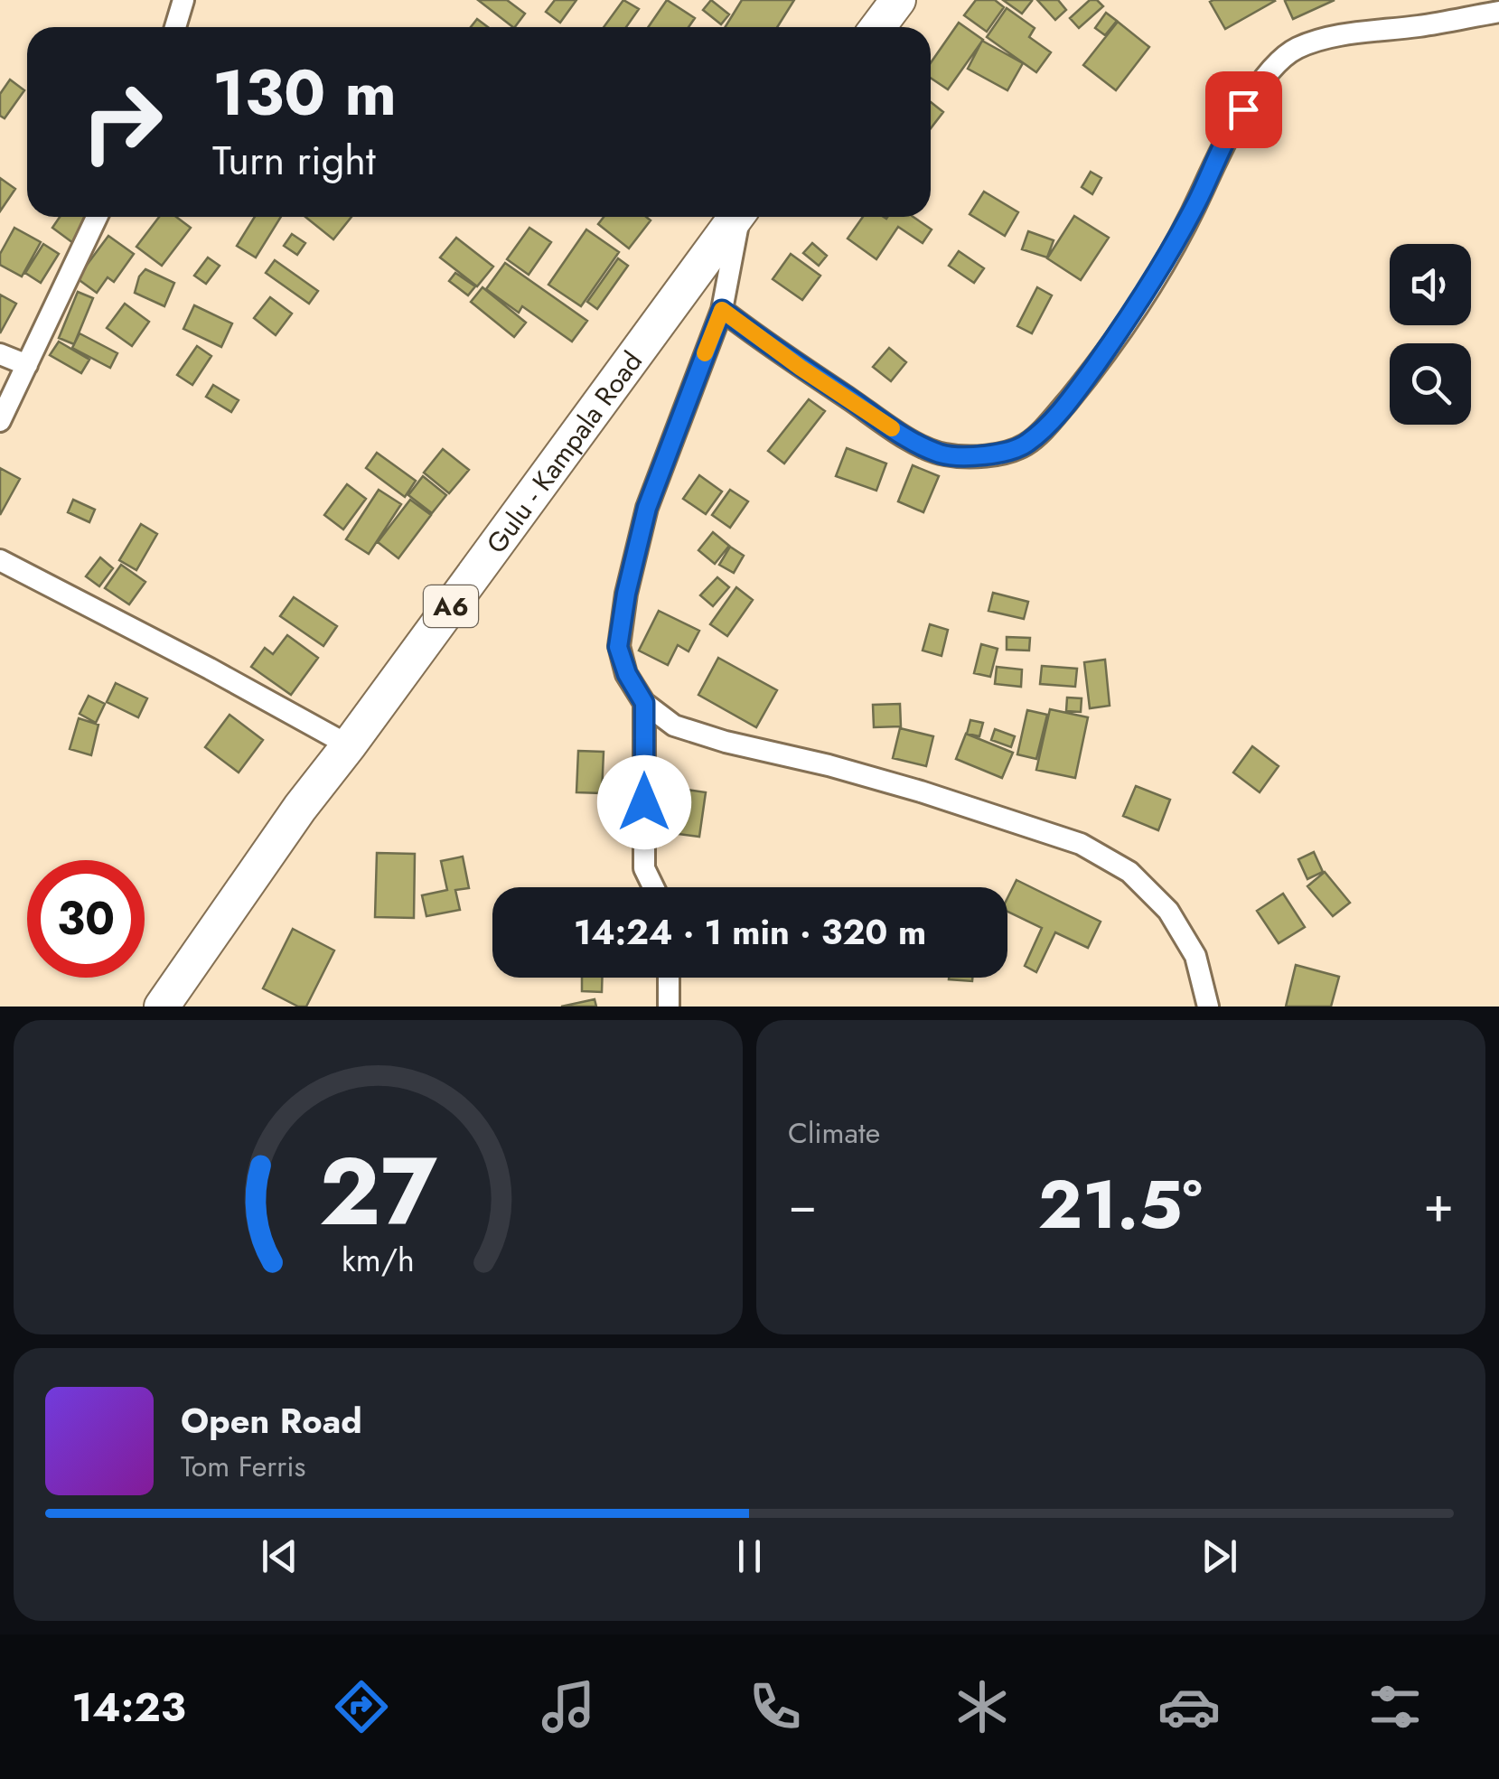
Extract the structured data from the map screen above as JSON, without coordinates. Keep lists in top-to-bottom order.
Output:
{
  "streets": {
    "main road": ["Gulu - Kampala Road", "A6"]
  },
  "page": {
    "turn": ["130 m", "Turn right"],
    "limit": "30",
    "trip": "14:24 · 1 min · 320 m",
    "tile": "Climate",
    "heat": ["−", "21.5°", "+"],
    "song": ["Open Road", "Tom Ferris"],
    "tabs": "14:23",
    "gauge": ["27", "km/h"]
  }
}
